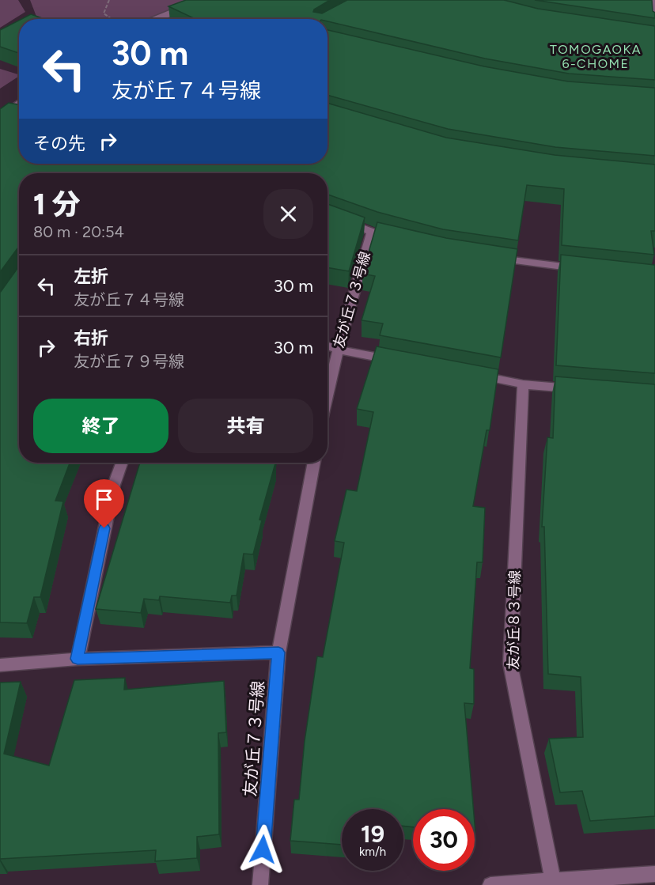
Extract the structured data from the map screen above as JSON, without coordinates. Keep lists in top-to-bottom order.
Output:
{
  "streets": {
    "street": ["友が丘７３号線", "友が丘８３号線"]
  },
  "districts": ["TOMOGAOKA 6-CHOME"],
  "page": {
    "turn": ["30 m", "友が丘７４号線"],
    "then": "その先",
    "heading": ["1 分", "80 m · 20:54"],
    "list": [
      {
        "name": "左折",
        "note": "友が丘７４号線",
        "value": "30 m"
      },
      {
        "name": "右折",
        "note": "友が丘７９号線",
        "value": "30 m"
      }
    ],
    "buttons": ["終了", "共有"],
    "speed": "19 km/h",
    "limit": "30"
  }
}
